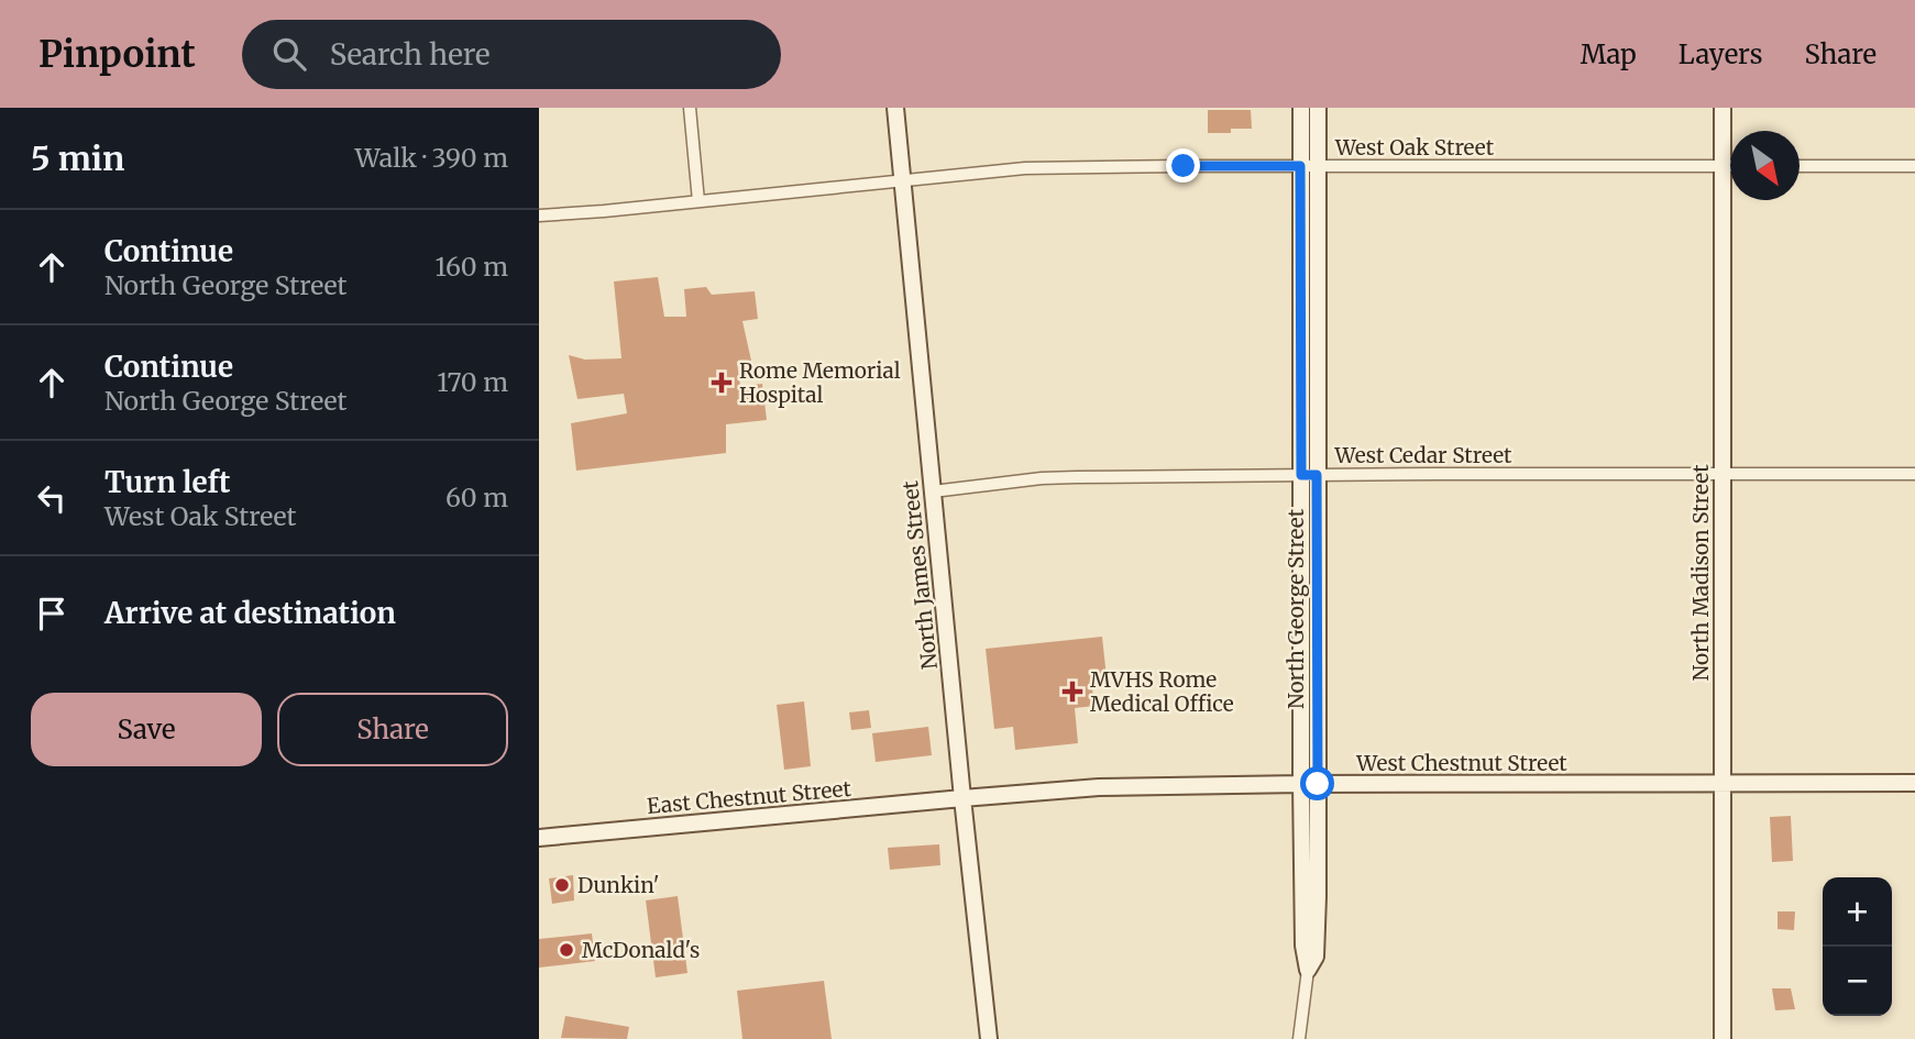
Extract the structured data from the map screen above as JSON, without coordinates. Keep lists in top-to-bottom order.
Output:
{
  "streets": {
    "street": [
      "West Oak Street",
      "West Cedar Street",
      "North Madison Street",
      "North James Street",
      "North George Street",
      "West Chestnut Street",
      "East Chestnut Street"
    ]
  },
  "crossings": [
    ["West Oak Street", "North Madison Street"],
    ["West Oak Street", "North James Street"],
    ["West Oak Street", "North George Street"],
    ["West Cedar Street", "North Madison Street"],
    ["West Cedar Street", "North James Street"],
    ["West Cedar Street", "North George Street"],
    ["North Madison Street", "West Chestnut Street"],
    ["North James Street", "West Chestnut Street"],
    ["North James Street", "East Chestnut Street"],
    ["North George Street", "West Chestnut Street"],
    ["West Chestnut Street", "East Chestnut Street"]
  ],
  "places": {
    "health": ["Rome Memorial Hospital", "MVHS Rome Medical Office"],
    "other": ["Dunkin'", "McDonald's"]
  },
  "north": "bottom right",
  "page": {
    "header": "Pinpoint",
    "search": "Search here",
    "nav": ["Map", "Layers", "Share"],
    "heading": ["5 min", "Walk · 390 m"],
    "list": [
      ["Continue", "North George Street", "160 m"],
      ["Continue", "North George Street", "170 m"],
      ["Turn left", "West Oak Street", "60 m"],
      "Arrive at destination"
    ],
    "buttons": ["Save", "Share"],
    "map_buttons": ["+", "−"]
  }
}
